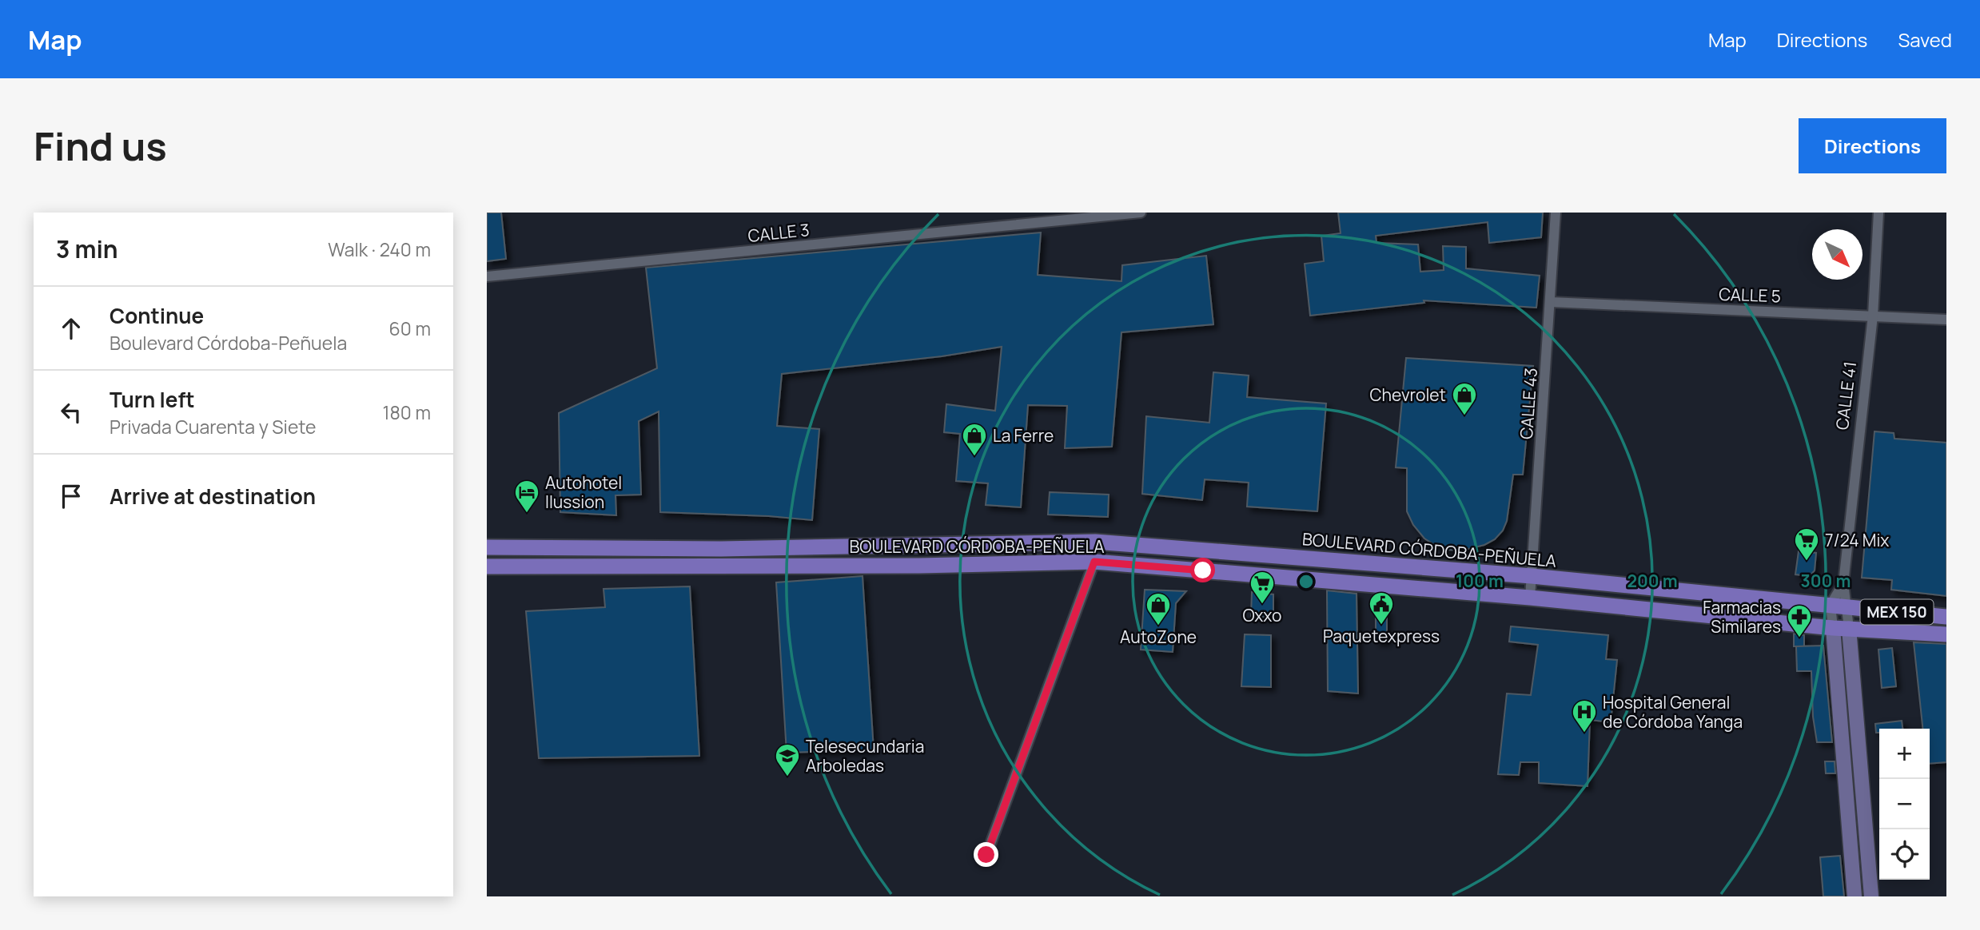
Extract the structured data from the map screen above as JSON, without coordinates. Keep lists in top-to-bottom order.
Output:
{
  "streets": {
    "main road": ["BOULEVARD CÓRDOBA-PEÑUELA", "MEX 150"],
    "street": [
      "CALLE 3",
      "CALLE 5",
      "CALLE 41",
      "CALLE 43"
    ]
  },
  "crossings": [
    ["CALLE 5", "CALLE 41"],
    ["CALLE 5", "CALLE 43"],
    ["CALLE 41", "BOULEVARD CÓRDOBA-PEÑUELA"],
    ["CALLE 41", "MEX 150"],
    ["CALLE 43", "BOULEVARD CÓRDOBA-PEÑUELA"],
    ["BOULEVARD CÓRDOBA-PEÑUELA", "MEX 150"]
  ],
  "places": {
    "shop": ["Chevrolet", "La Ferre", "AutoZone"],
    "hotel": ["Autohotel Ilussion"],
    "supermarket": ["7/24 Mix", "Oxxo"],
    "public building": ["Paquetexpress"],
    "pharmacy": ["Farmacias Similares"],
    "hospital": ["Hospital General de Córdoba Yanga"],
    "school or university": ["Telesecundaria Arboledas"]
  },
  "north": "bottom right",
  "page": {
    "header": "Map",
    "nav": ["Map", "Directions", "Saved"],
    "buttons": "Directions",
    "title": "Find us",
    "heading": ["3 min", "Walk · 240 m"],
    "list": [
      ["Continue", "Boulevard Córdoba-Peñuela", "60 m"],
      ["Turn left", "Privada Cuarenta y Siete", "180 m"],
      "Arrive at destination"
    ],
    "map_buttons": ["+", "−"]
  },
  "rings": ["100 m", "200 m", "300 m"]
}
